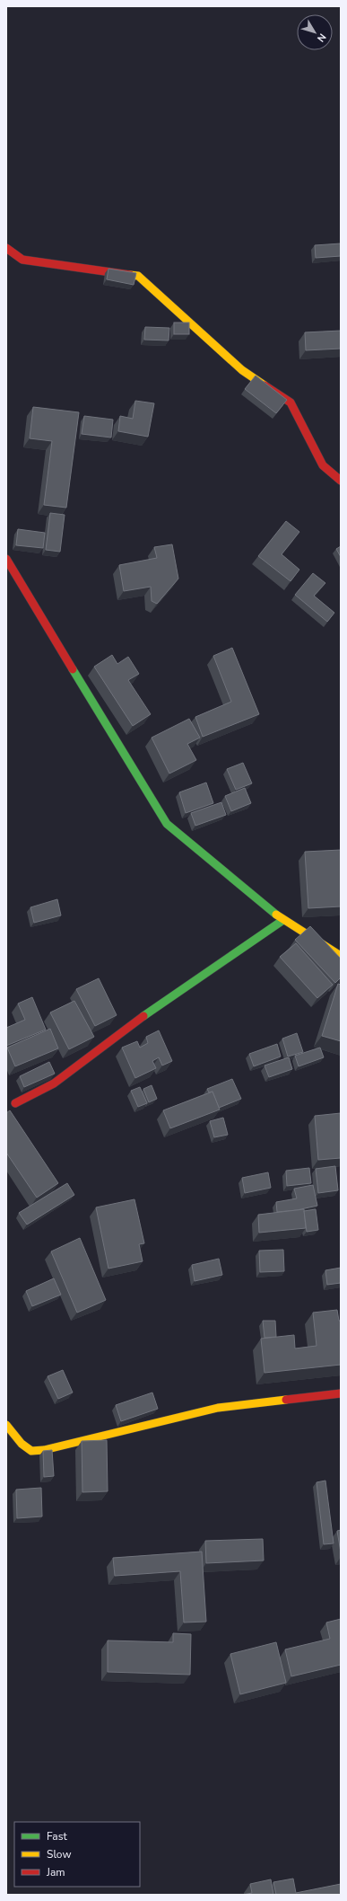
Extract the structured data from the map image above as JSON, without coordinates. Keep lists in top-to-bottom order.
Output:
{
  "legend": ["Fast", "Slow", "Jam"],
  "north": "bottom right"
}
